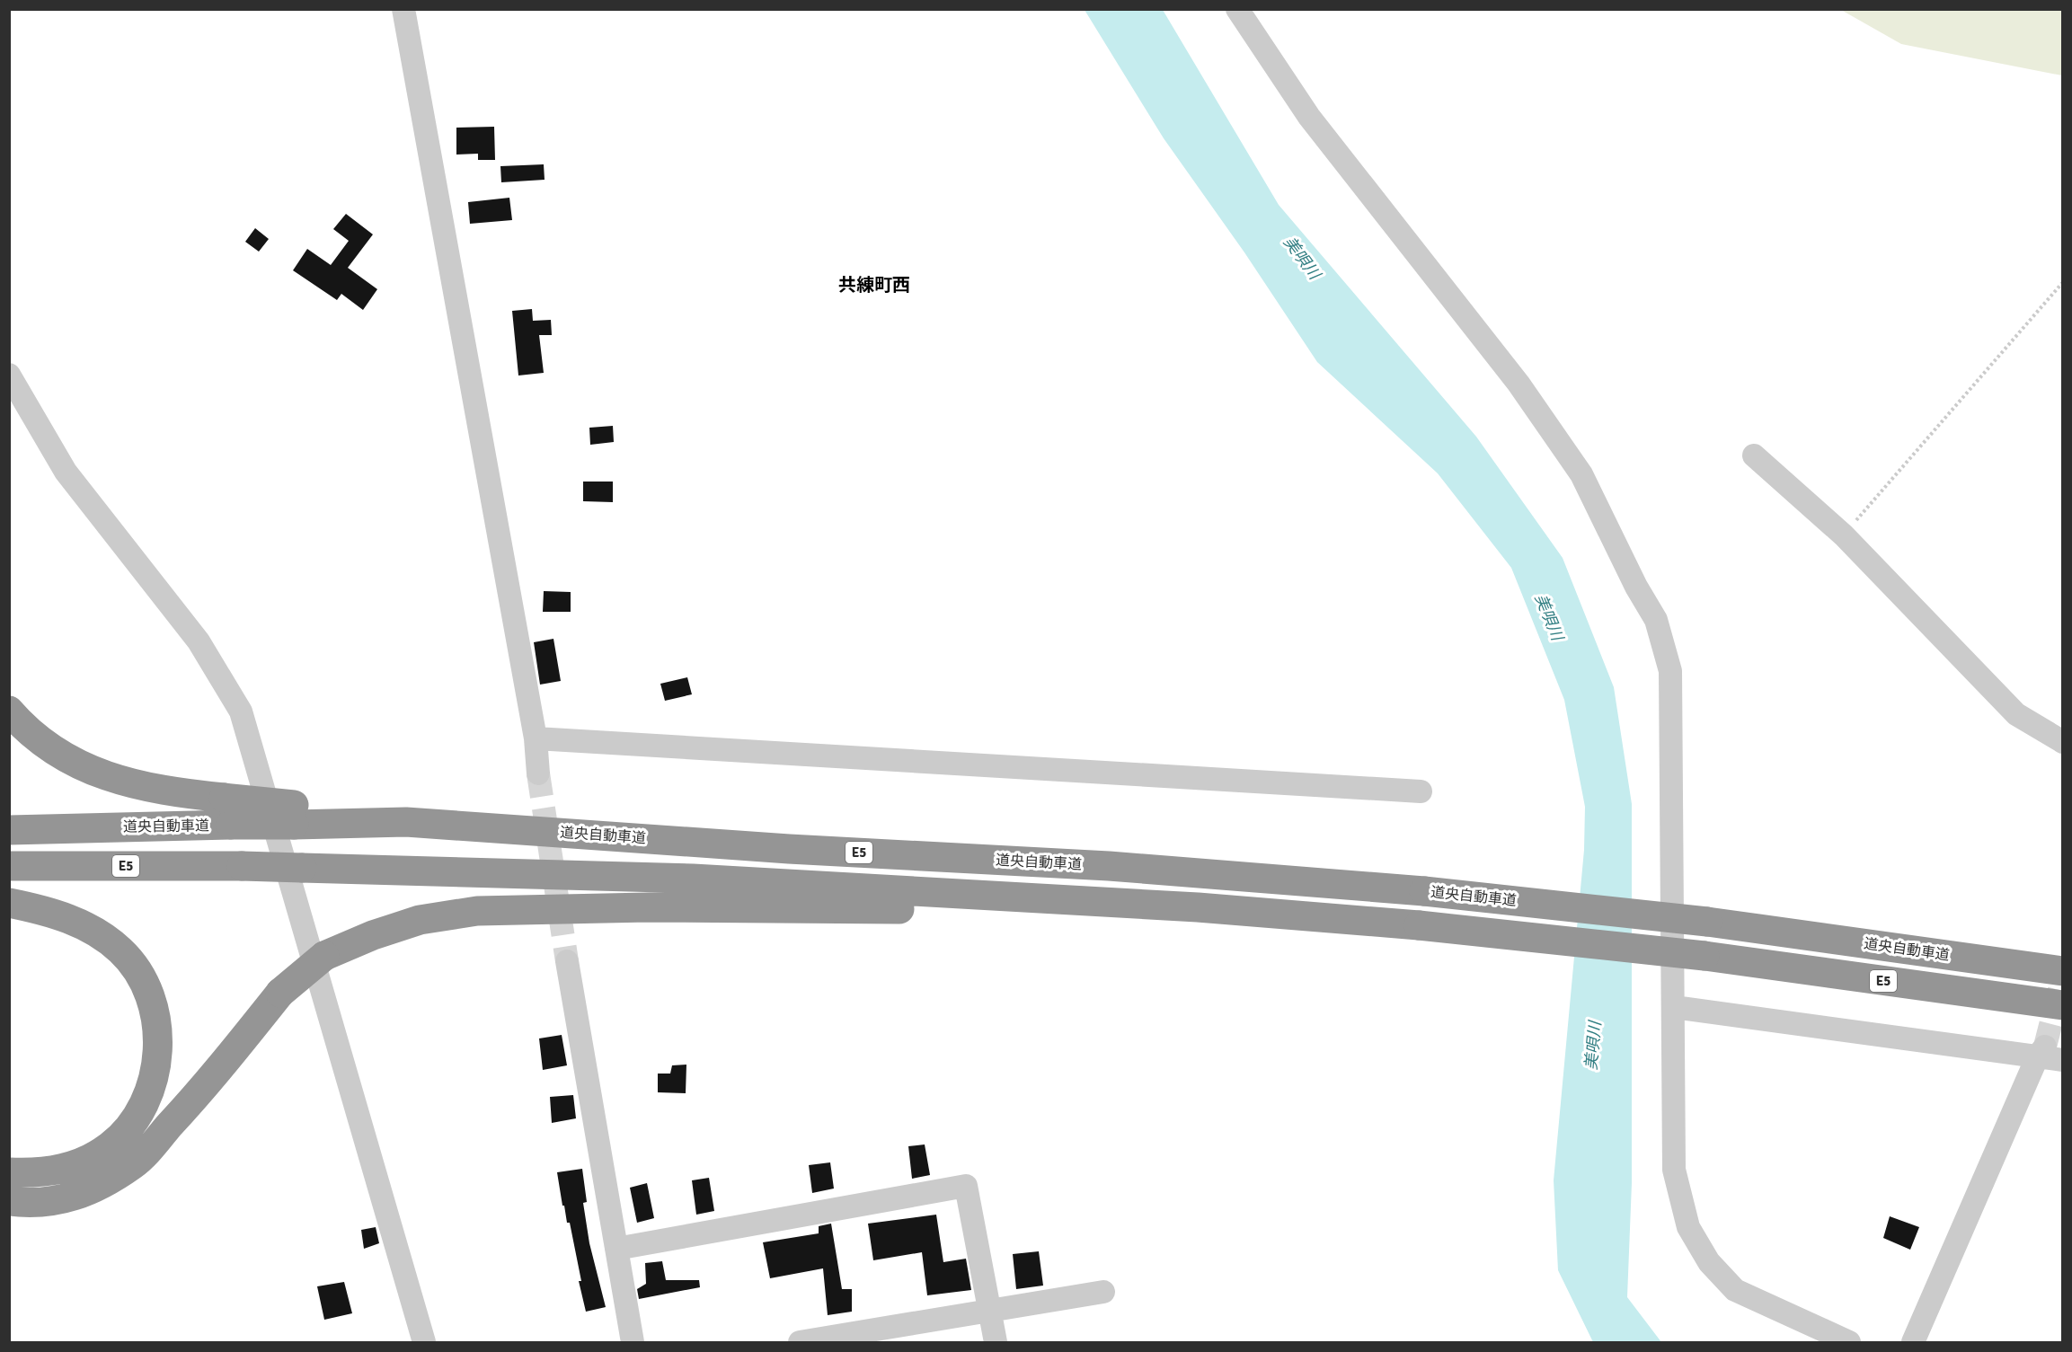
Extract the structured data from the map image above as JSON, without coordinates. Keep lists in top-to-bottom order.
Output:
{
  "streets": {
    "highway": ["道央自動車道", "E5"]
  },
  "districts": ["共練町西"],
  "water": ["美唄川"]
}
